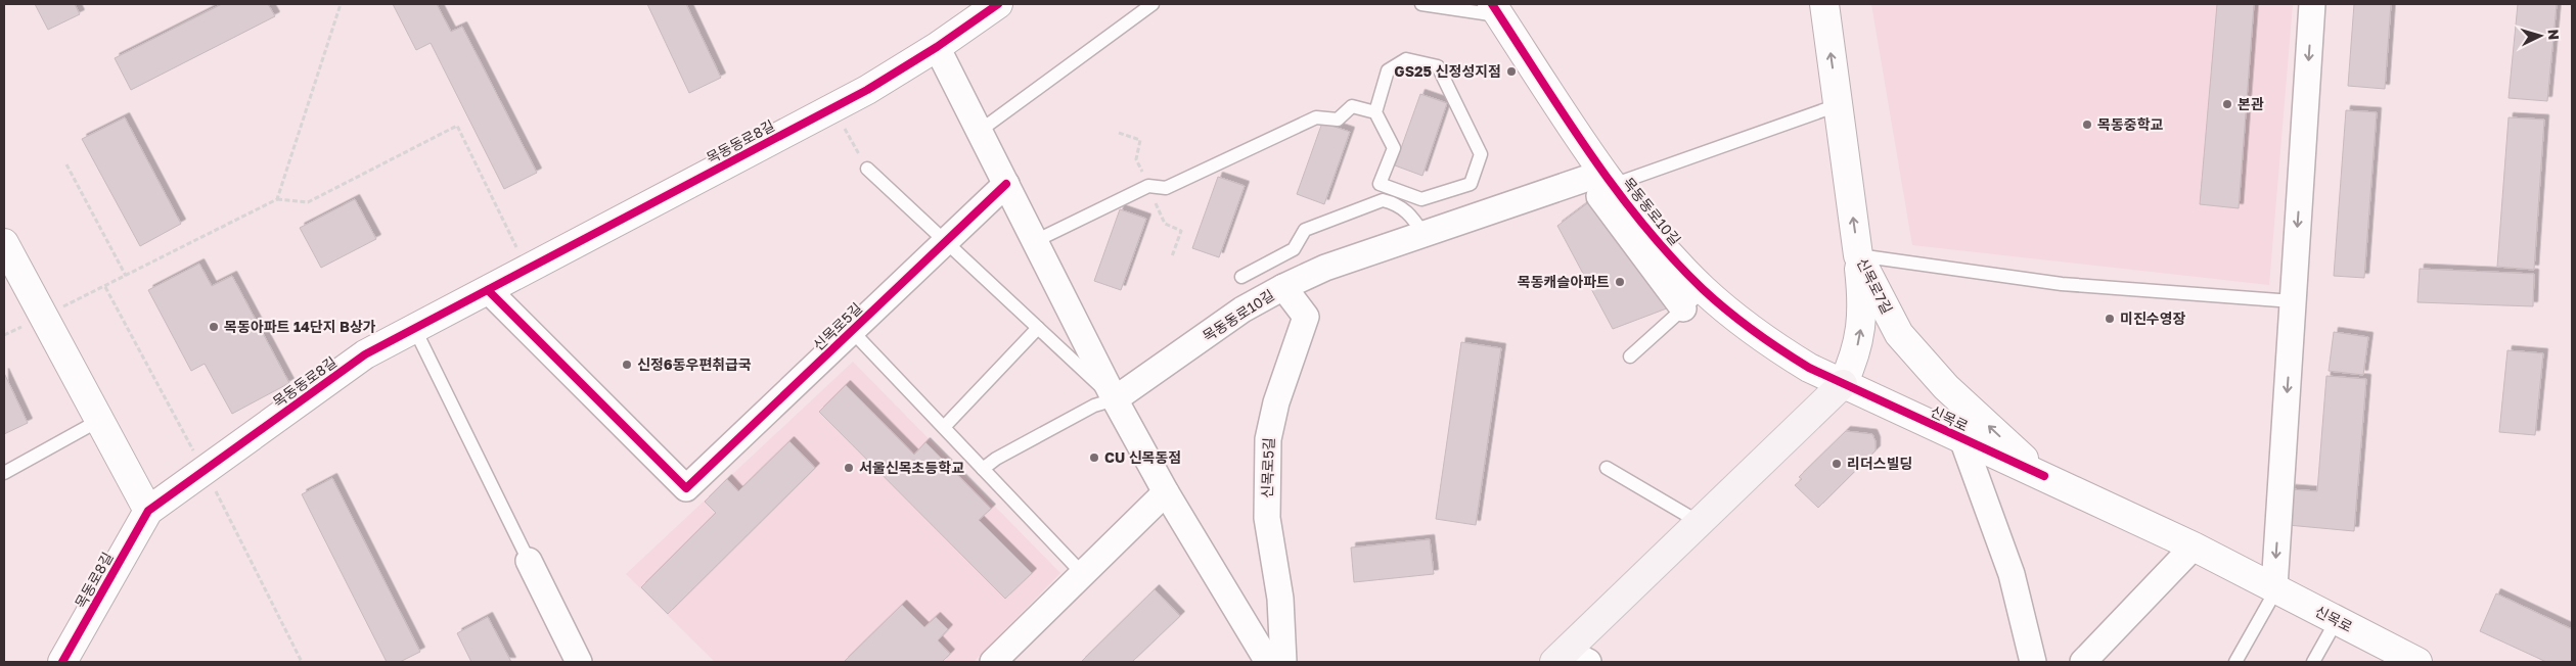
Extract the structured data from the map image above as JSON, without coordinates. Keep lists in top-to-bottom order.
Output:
{
  "streets": {
    "street": [
      "목동동로8길",
      "목동동로10길",
      "신목로7길",
      "신목로5길",
      "신목로",
      "목동로8길"
    ]
  },
  "crossings": [
    ["목동동로8길", "신목로5길"],
    ["목동동로8길", "목동로8길"],
    ["목동동로10길", "신목로5길"],
    ["목동동로10길", "신목로"],
    ["신목로7길", "신목로"]
  ],
  "one_way": ["신목로7길"],
  "places": [
    "GS25 신정성지점",
    "본관",
    "목동중학교",
    "목동캐슬아파트",
    "미진수영장",
    "목동아파트 14단지 B상가",
    "신정6동우편취급국",
    "CU 신목동점",
    "리더스빌딩",
    "서울신목초등학교"
  ],
  "north": "right"
}
